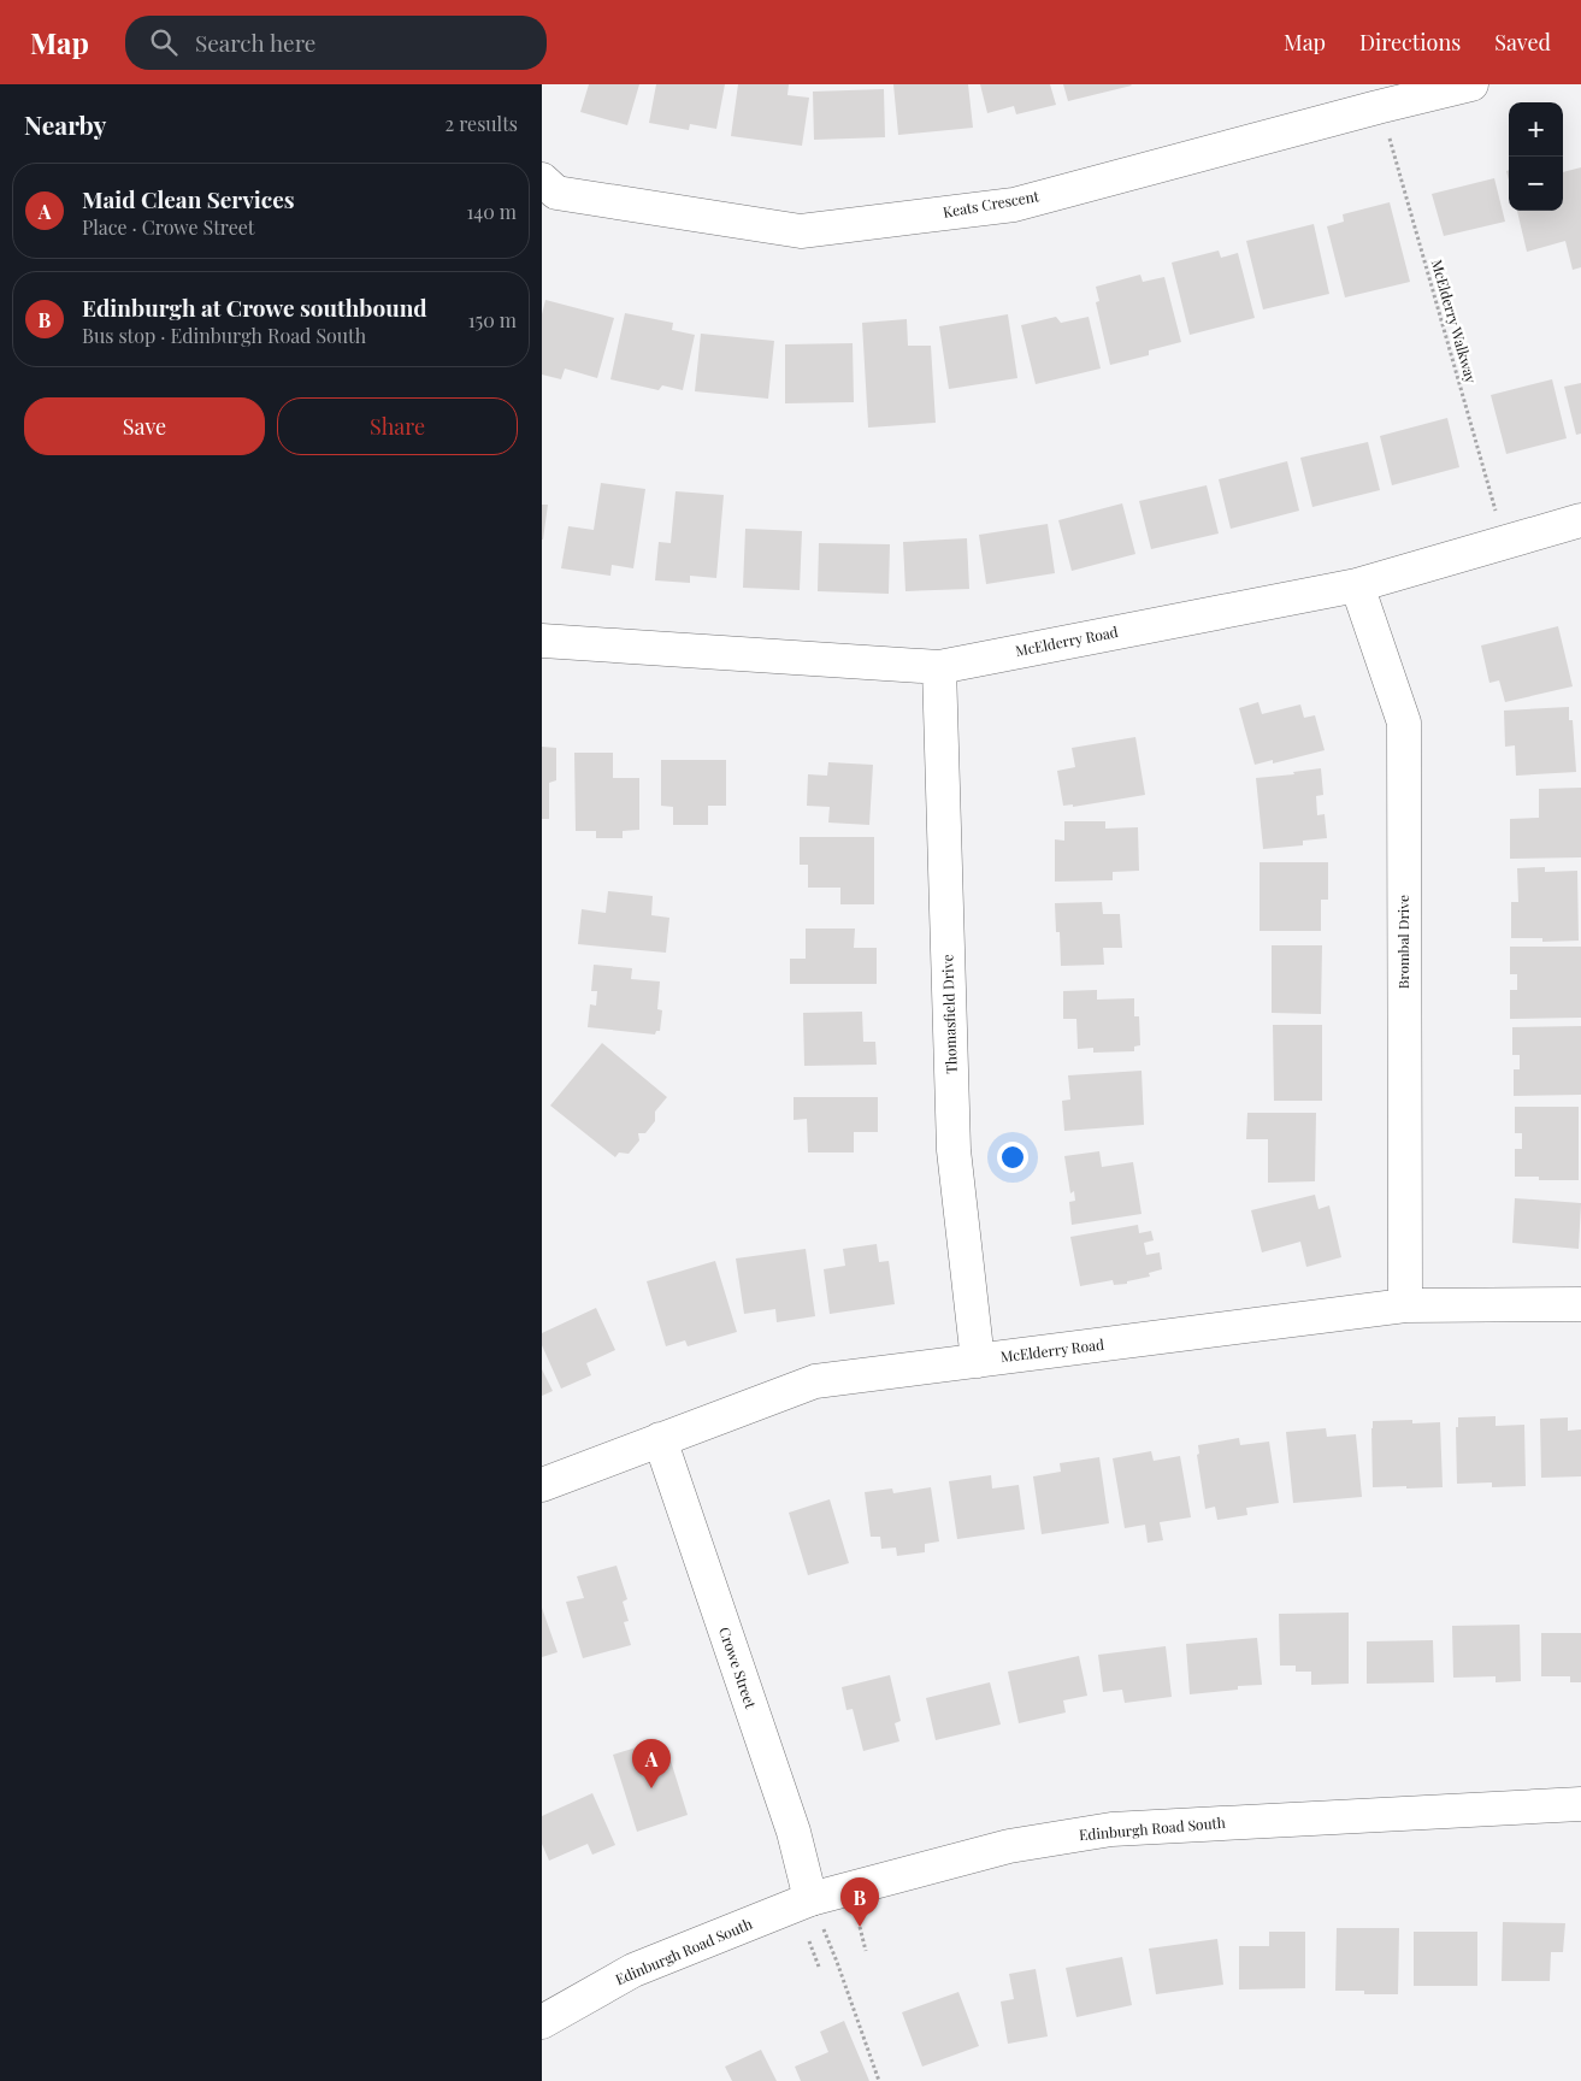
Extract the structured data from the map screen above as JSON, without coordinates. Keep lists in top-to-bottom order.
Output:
{
  "streets": {
    "street": [
      "Keats Crescent",
      "McElderry Road",
      "Brombal Drive",
      "Thomasfield Drive",
      "Crowe Street",
      "Edinburgh Road South"
    ],
    "path": ["McElderry Walkway"]
  },
  "crossings": [
    ["Keats Crescent", "McElderry Walkway"],
    ["McElderry Walkway", "McElderry Road"],
    ["McElderry Road", "Brombal Drive"],
    ["McElderry Road", "Thomasfield Drive"],
    ["McElderry Road", "Crowe Street"],
    ["Crowe Street", "Edinburgh Road South"]
  ],
  "page": {
    "header": "Map",
    "search": "Search here",
    "nav": ["Map", "Directions", "Saved"],
    "heading": ["Nearby", "2 results"],
    "map_buttons": ["+", "−"],
    "list": [
      {
        "mark": "A",
        "name": "Maid Clean Services",
        "note": "Place · Crowe Street",
        "value": "140 m"
      },
      {
        "mark": "B",
        "name": "Edinburgh at Crowe southbound",
        "note": "Bus stop · Edinburgh Road South",
        "value": "150 m"
      }
    ],
    "buttons": ["Save", "Share"],
    "pins": ["A", "B"]
  }
}
